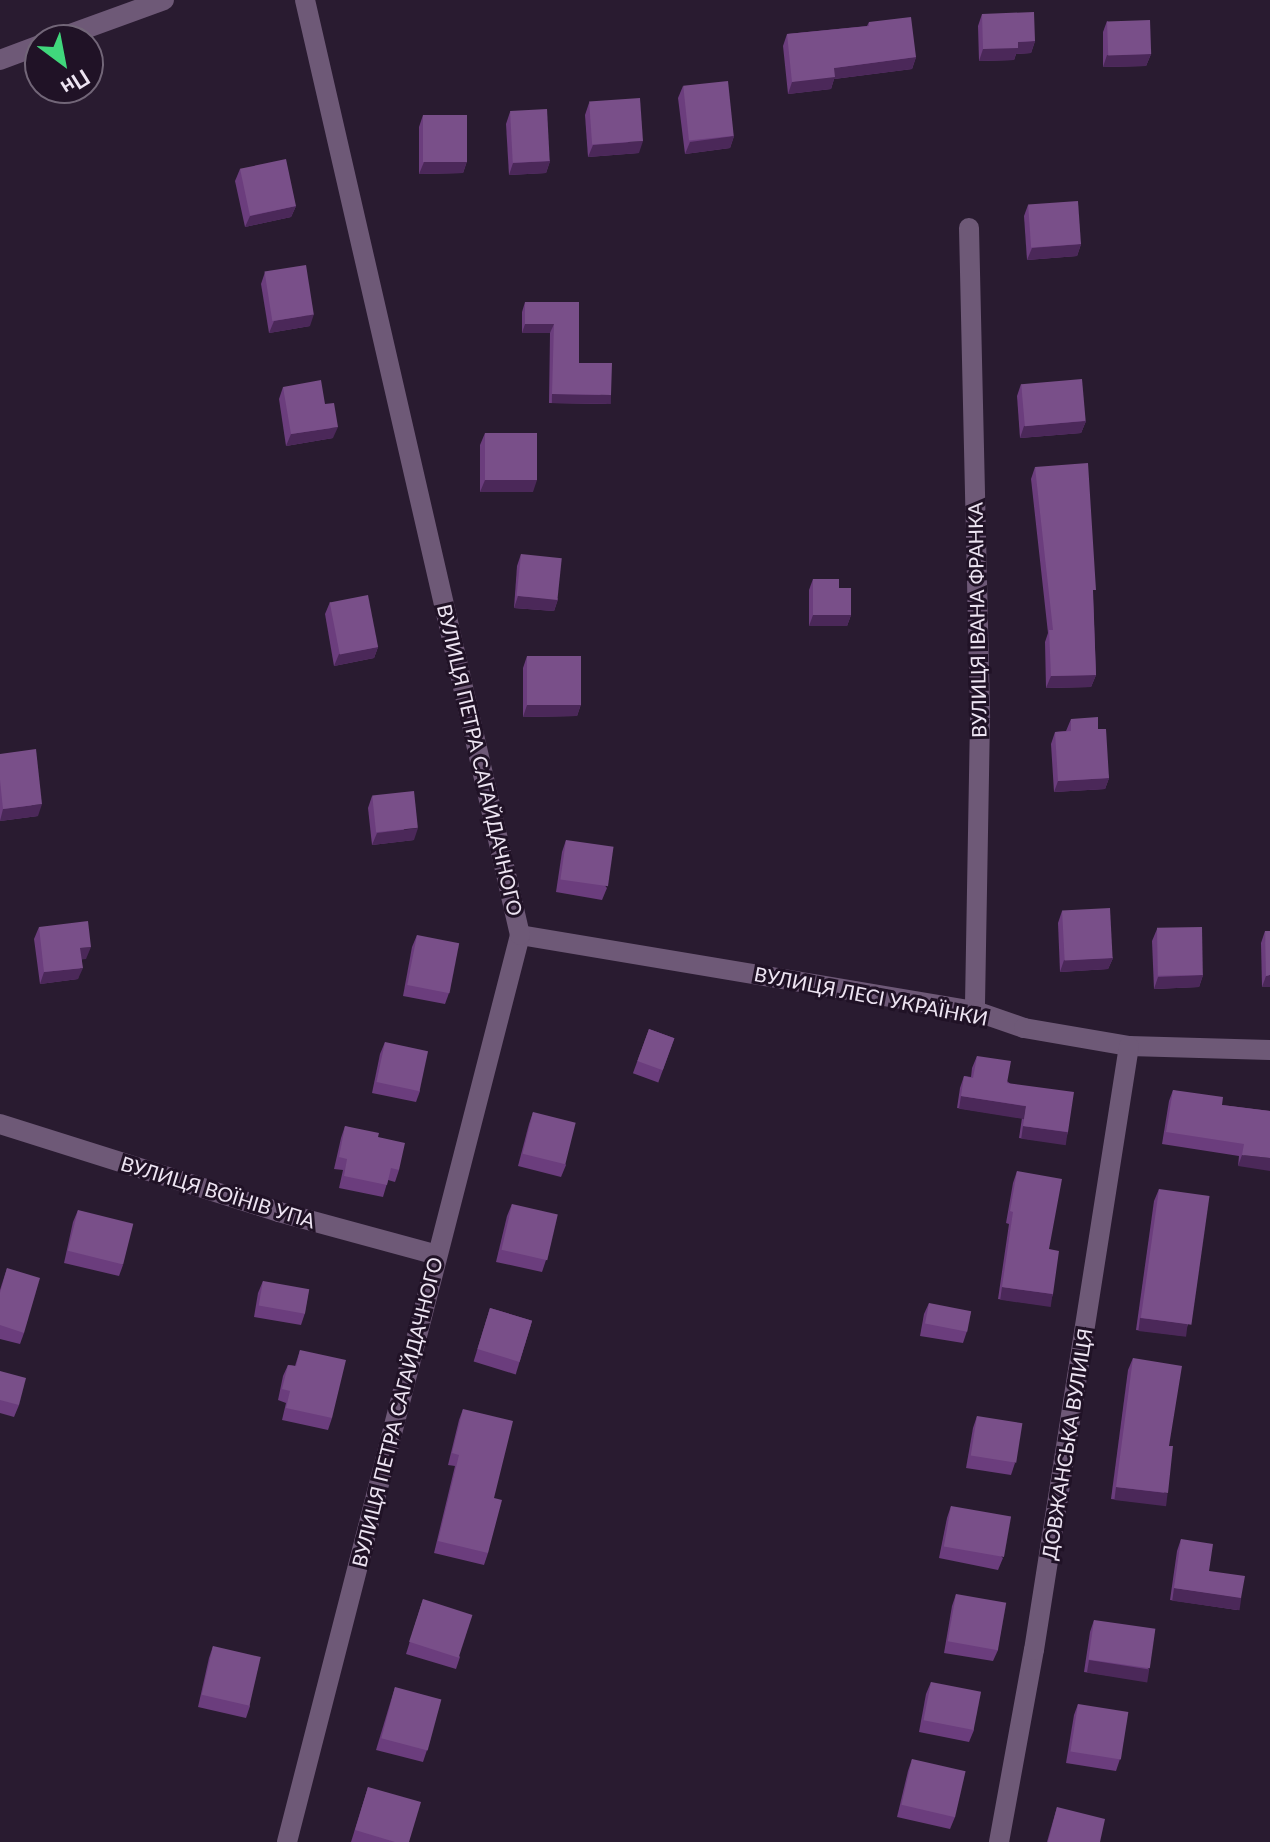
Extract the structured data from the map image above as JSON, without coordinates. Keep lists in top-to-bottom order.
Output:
{
  "streets": {
    "street": [
      "ВУЛИЦЯ ІВАНА ФРАНКА",
      "ВУЛИЦЯ ПЕТРА САГАЙДАЧНОГО",
      "ВУЛИЦЯ ЛЕСІ УКРАЇНКИ",
      "ВУЛИЦЯ ВОЇНІВ УПА",
      "ДОВЖАНСЬКА ВУЛИЦЯ"
    ]
  },
  "crossings": [
    ["ВУЛИЦЯ ІВАНА ФРАНКА", "ВУЛИЦЯ ЛЕСІ УКРАЇНКИ"],
    ["ВУЛИЦЯ ПЕТРА САГАЙДАЧНОГО", "ВУЛИЦЯ ЛЕСІ УКРАЇНКИ"],
    ["ВУЛИЦЯ ПЕТРА САГАЙДАЧНОГО", "ВУЛИЦЯ ВОЇНІВ УПА"],
    ["ВУЛИЦЯ ЛЕСІ УКРАЇНКИ", "ДОВЖАНСЬКА ВУЛИЦЯ"]
  ],
  "north": "bottom right"
}
